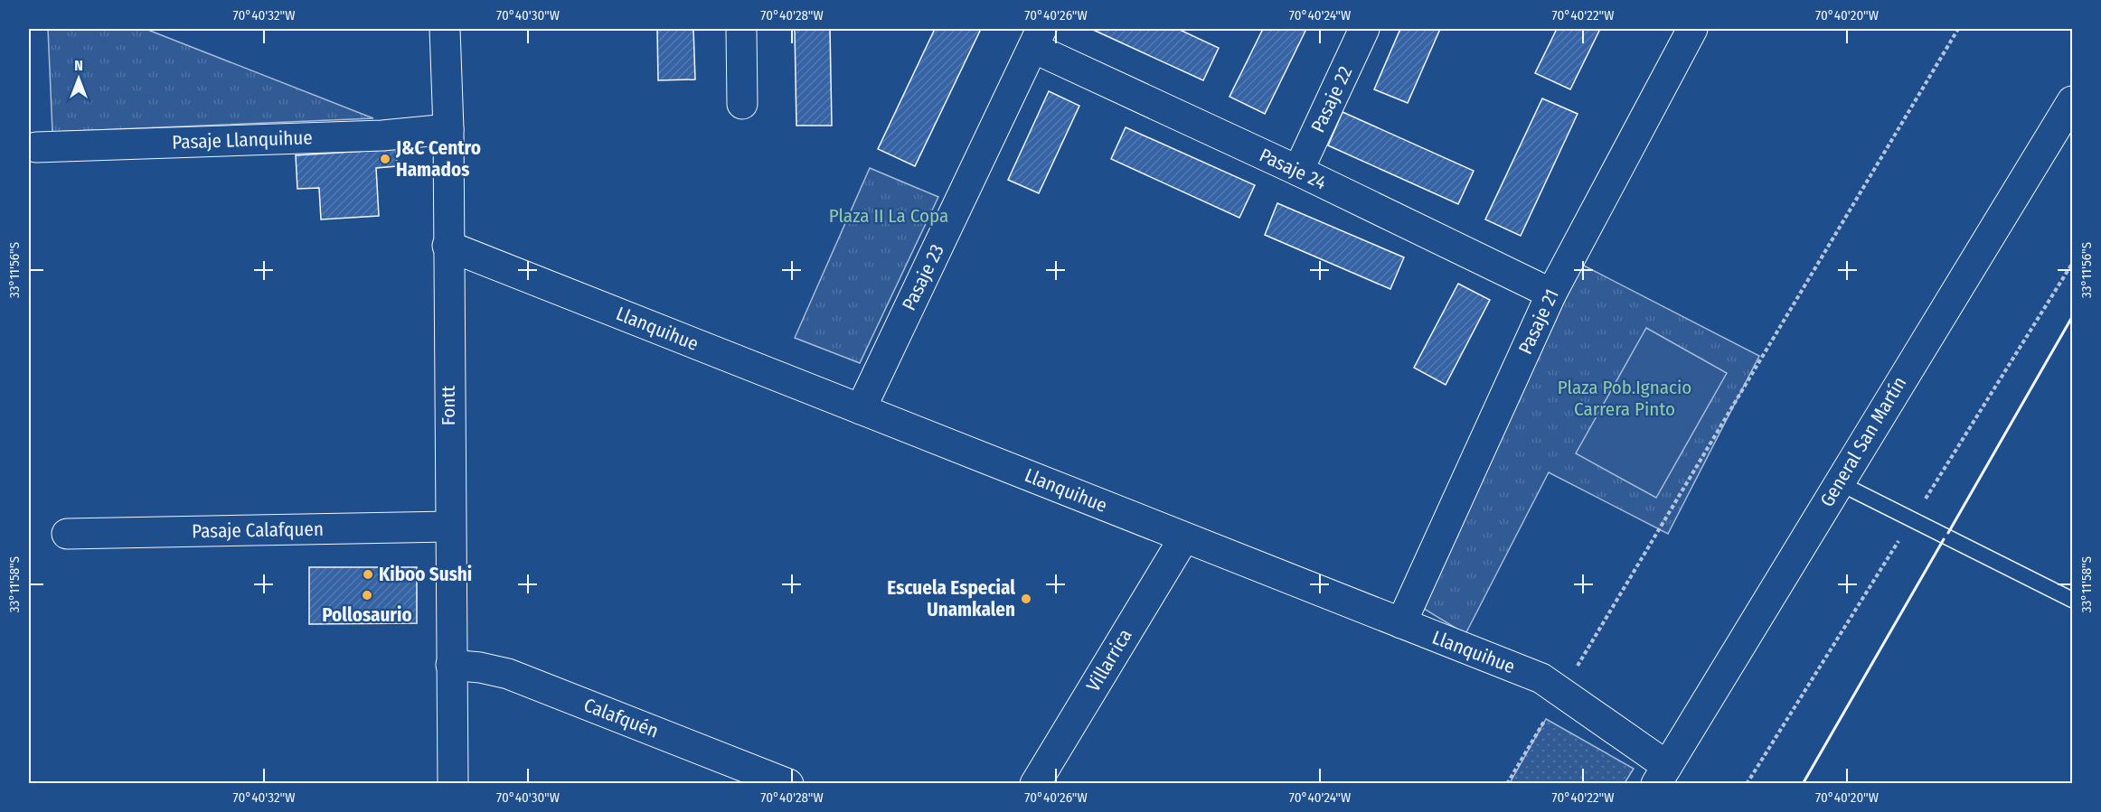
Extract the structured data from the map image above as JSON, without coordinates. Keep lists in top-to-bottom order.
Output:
{
  "streets": {
    "street": [
      "Pasaje 22",
      "Pasaje Llanquihue",
      "Pasaje 24",
      "Pasaje 23",
      "Pasaje 21",
      "Llanquihue",
      "Fontt",
      "General San Martín",
      "Pasaje Calafquen",
      "Villarrica",
      "Calafquén"
    ]
  },
  "crossings": [
    ["Pasaje 22", "Pasaje 24"],
    ["Pasaje Llanquihue", "Fontt"],
    ["Pasaje 24", "Pasaje 23"],
    ["Pasaje 24", "Pasaje 21"],
    ["Pasaje 23", "Llanquihue"],
    ["Pasaje 21", "Llanquihue"],
    ["Llanquihue", "Fontt"],
    ["Llanquihue", "General San Martín"],
    ["Llanquihue", "Villarrica"],
    ["Fontt", "Pasaje Calafquen"],
    ["Fontt", "Calafquén"]
  ],
  "parks": ["Plaza II La Copa", "Plaza Pob.Ignacio Carrera Pinto"],
  "places": [
    "J&C Centro Hamados",
    "Kiboo Sushi",
    "Pollosaurio",
    "Escuela Especial Unamkalen"
  ],
  "north": "top",
  "coordinates": [
    "70°40'32\"W",
    "70°40'30\"W",
    "70°40'28\"W",
    "70°40'26\"W",
    "70°40'24\"W",
    "70°40'22\"W",
    "70°40'20\"W",
    "33°11'56\"S",
    "33°11'58\"S"
  ]
}
